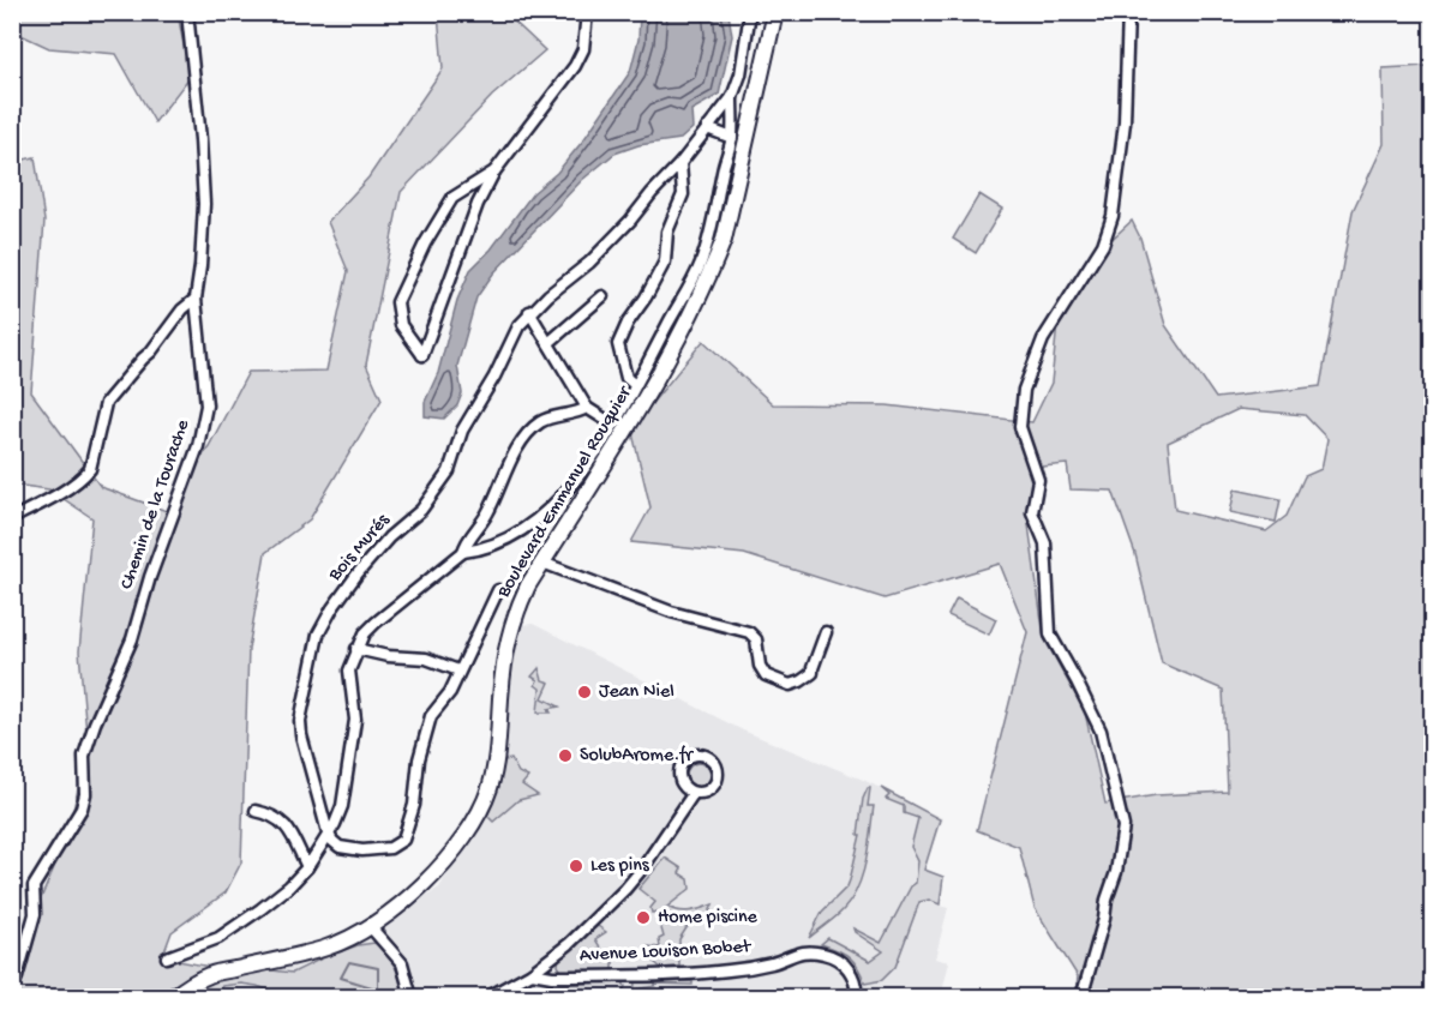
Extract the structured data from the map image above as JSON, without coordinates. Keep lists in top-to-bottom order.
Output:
{
  "streets": {
    "street": [
      "Boulevard Emmanuel Rouquier",
      "Chemin de la Tourache",
      "Bois Murés",
      "Avenue Louison Bobet"
    ]
  },
  "places": [
    "Jean Niel",
    "SolubArome.fr",
    "Les pins",
    "Home piscine"
  ]
}
